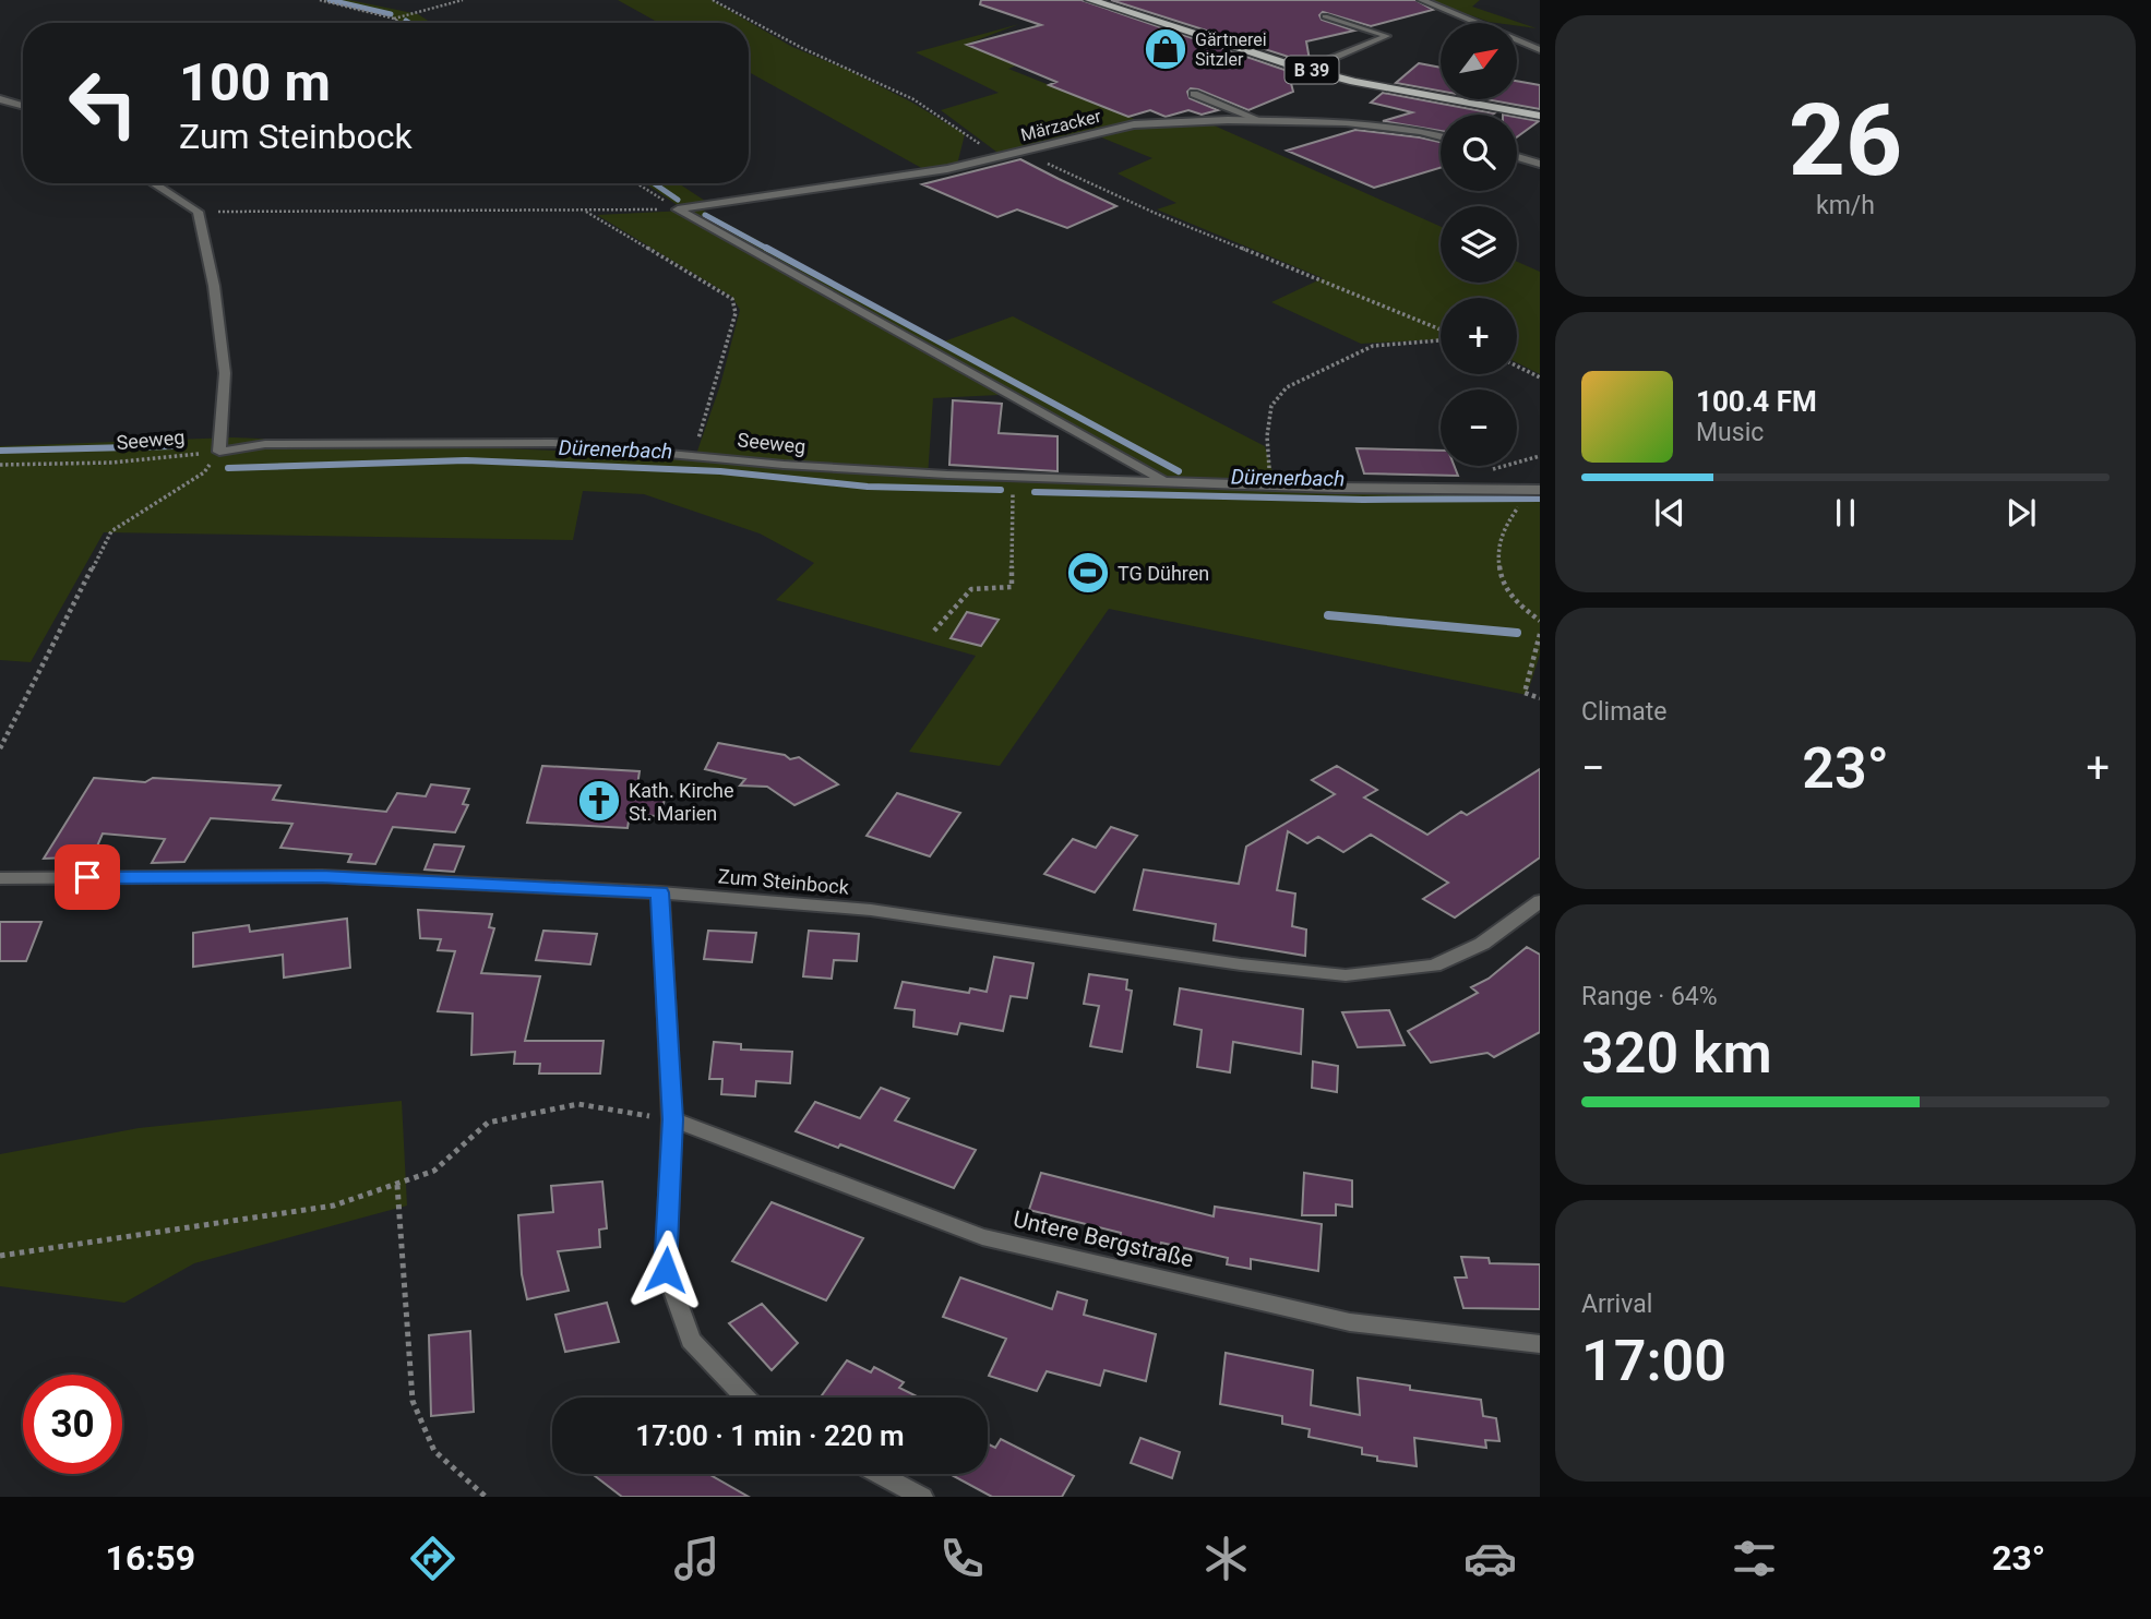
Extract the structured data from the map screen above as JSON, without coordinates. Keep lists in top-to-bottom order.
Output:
{
  "streets": {
    "main road": ["B 39"],
    "street": [
      "Märzacker",
      "Seeweg",
      "Zum Steinbock",
      "Untere Bergstraße"
    ]
  },
  "water": ["Dürenerbach"],
  "places": {
    "shop": ["Gärtnerei Sitzler"],
    "sports": ["TG Dühren"],
    "church": ["Kath. Kirche St. Marien"]
  },
  "north": "top right",
  "page": {
    "tile": [
      ["26", "km/h"],
      "Climate",
      ["Range · 64%", "320 km"],
      ["Arrival", "17:00"]
    ],
    "map_buttons": ["+", "−"],
    "turn": ["100 m", "Zum Steinbock"],
    "song": ["100.4 FM", "Music"],
    "heat": ["−", "23°", "+"],
    "limit": "30",
    "trip": "17:00 · 1 min · 220 m",
    "tabs": ["16:59", "23°"]
  }
}
